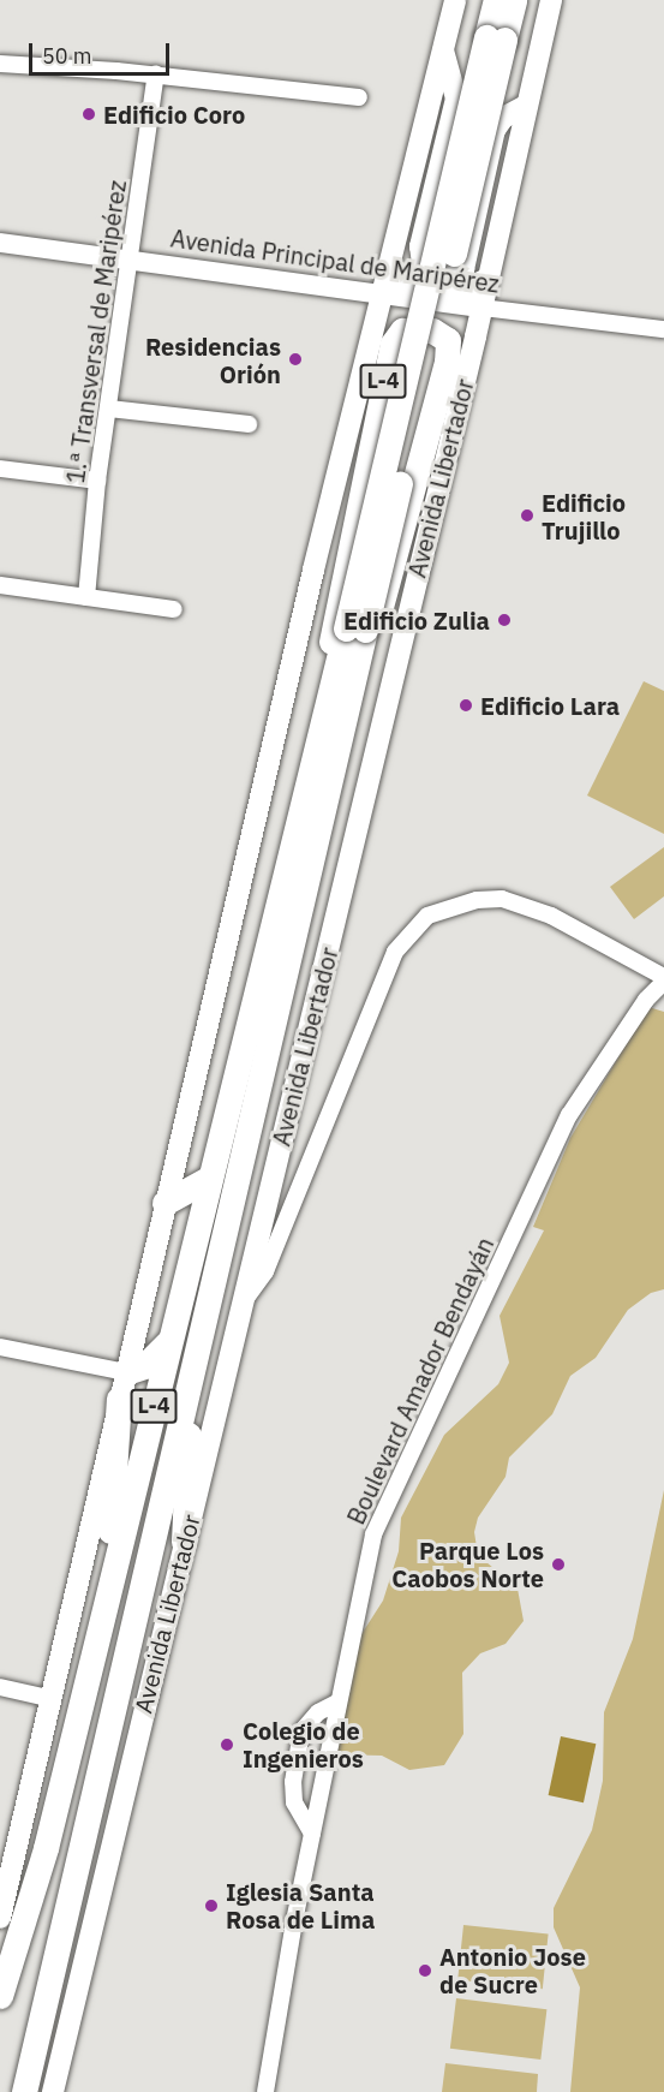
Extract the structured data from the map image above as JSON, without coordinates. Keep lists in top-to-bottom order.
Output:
{
  "streets": {
    "main road": ["L-4", "Avenida Libertador"],
    "street": ["Avenida Principal de Maripérez", "1.ª Transversal de Maripérez", "Boulevard Amador Bendayán"]
  },
  "crossings": [
    ["Avenida Principal de Maripérez", "1.ª Transversal de Maripérez"],
    ["Avenida Principal de Maripérez", "L-4"],
    ["Avenida Principal de Maripérez", "Avenida Libertador"],
    ["L-4", "Avenida Libertador"]
  ],
  "places": [
    "Edificio Coro",
    "Residencias Orión",
    "Edificio Trujillo",
    "Edificio Zulia",
    "Edificio Lara",
    "Parque Los Caobos Norte",
    "Colegio de Ingenieros",
    "Iglesia Santa Rosa de Lima",
    "Antonio Jose de Sucre"
  ],
  "scale_bar": "50 m"
}
